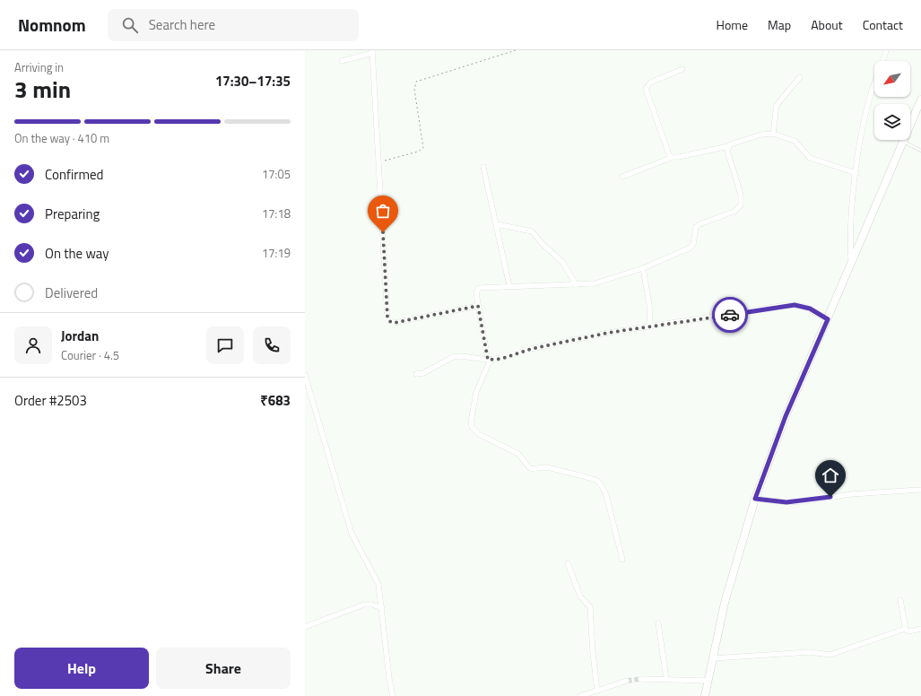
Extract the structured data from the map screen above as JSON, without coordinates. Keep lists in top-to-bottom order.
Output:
{
  "north": "bottom left",
  "page": {
    "header": "Nomnom",
    "search": "Search here",
    "nav": [
      "Home",
      "Map",
      "About",
      "Contact"
    ],
    "heading": ["3 min", "Arriving in", "17:30–17:35"],
    "panel": [
      "Jordan",
      "Courier · 4.5",
      "Order #2503",
      "₹683"
    ],
    "bar": "On the way · 410 m",
    "list": [
      ["Confirmed", "17:05"],
      ["Preparing", "17:18"],
      ["On the way", "17:19"],
      "Delivered"
    ],
    "buttons": ["Help", "Share"]
  }
}
